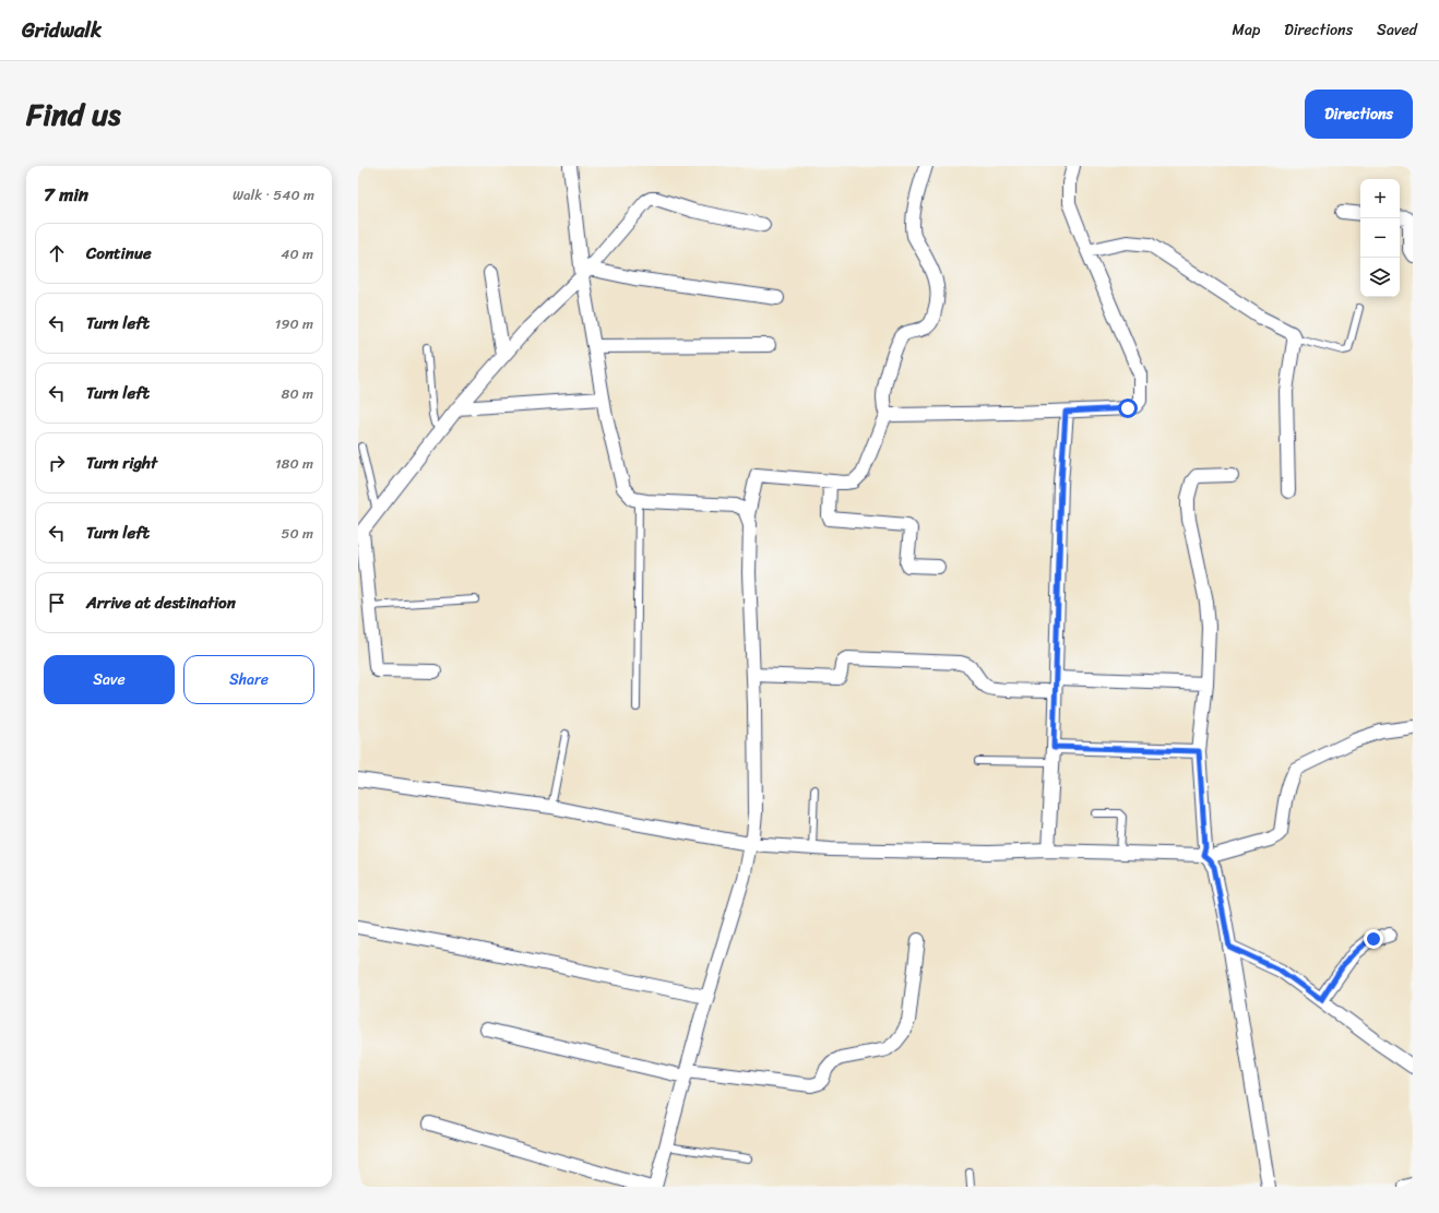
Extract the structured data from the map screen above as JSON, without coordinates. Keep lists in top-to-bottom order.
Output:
{
  "page": {
    "header": "Gridwalk",
    "nav": ["Map", "Directions", "Saved"],
    "title": "Find us",
    "buttons": [
      "Directions",
      ["Save", "Share"]
    ],
    "heading": ["7 min", "Walk · 540 m"],
    "map_buttons": ["+", "−"],
    "list": [
      ["Continue", "40 m"],
      ["Turn left", "190 m"],
      ["Turn left", "80 m"],
      ["Turn right", "180 m"],
      ["Turn left", "50 m"],
      "Arrive at destination"
    ]
  }
}
